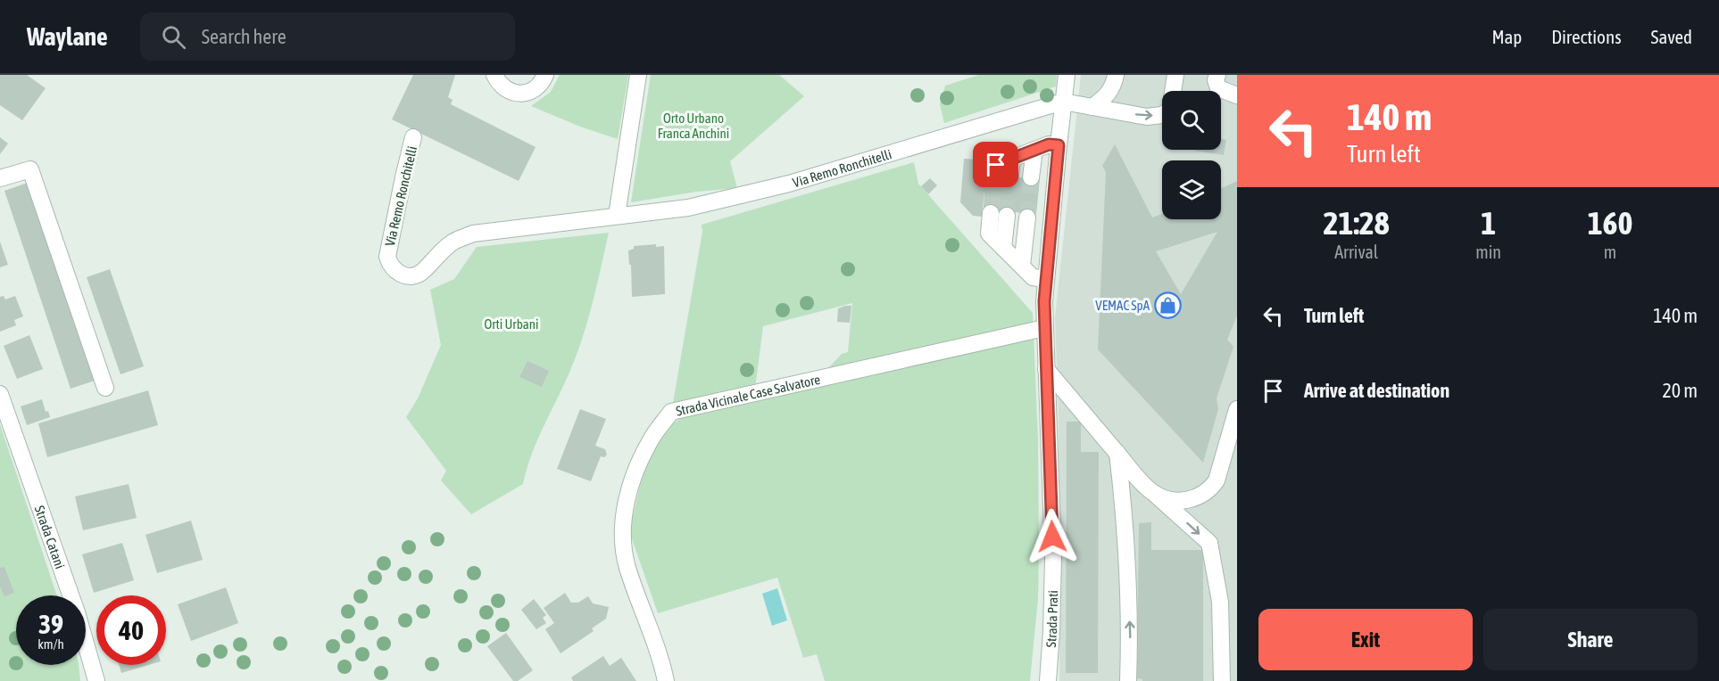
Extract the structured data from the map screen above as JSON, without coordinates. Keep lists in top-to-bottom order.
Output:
{
  "streets": {
    "street": [
      "Via Remo Ronchitelli",
      "Strada Vicinale Case Salvatore",
      "Strada Catani",
      "Strada Prati"
    ]
  },
  "crossings": [
    ["Via Remo Ronchitelli", "Strada Prati"],
    ["Strada Vicinale Case Salvatore", "Strada Prati"]
  ],
  "parks": ["Orto Urbano Franca Anchini", "Orti Urbani"],
  "places": {
    "shop": ["VEMAC SpA"]
  },
  "page": {
    "header": "Waylane",
    "search": "Search here",
    "nav": ["Map", "Directions", "Saved"],
    "turn": ["140 m", "Turn left"],
    "eta": [
      "21:28",
      "Arrival",
      "1",
      "min",
      "160",
      "m"
    ],
    "list": [
      {
        "name": "Turn left",
        "value": "140 m"
      },
      {
        "name": "Arrive at destination",
        "value": "20 m"
      }
    ],
    "speed": "39 km/h",
    "limit": "40",
    "buttons": ["Exit", "Share"]
  }
}
